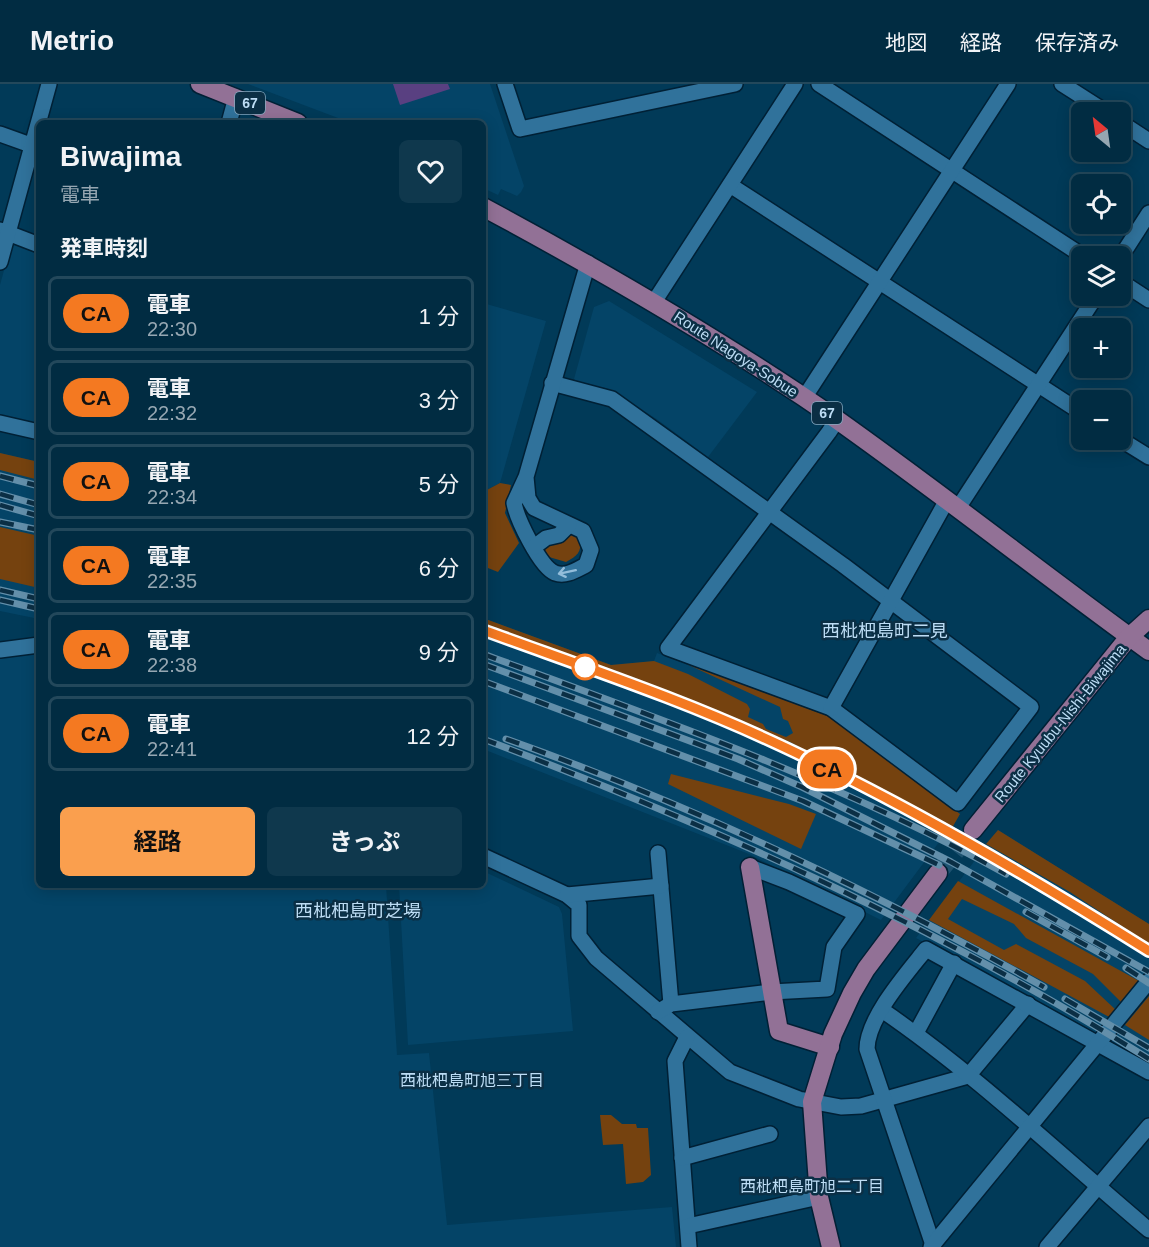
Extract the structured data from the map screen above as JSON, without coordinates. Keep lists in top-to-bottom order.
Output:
{
  "streets": {
    "main road": ["67", "Route Nagoya-Sobue", "Route Kyuubu-Nishi-Biwajima"]
  },
  "crossings": [
    ["Route Nagoya-Sobue", "Route Kyuubu-Nishi-Biwajima"]
  ],
  "districts": [
    "西枇杷島町二見",
    "西枇杷島町芝場",
    "西枇杷島町旭三丁目",
    "西枇杷島町旭二丁目"
  ],
  "north": "top left",
  "page": {
    "header": "Metrio",
    "nav": ["地図", "経路", "保存済み"],
    "on_map": "CA",
    "map_buttons": ["+", "−"],
    "heading": [
      ["Biwajima", "電車"],
      "発車時刻"
    ],
    "list": [
      {
        "mark": "CA",
        "name": "電車",
        "note": "22:30",
        "value": "1 分"
      },
      {
        "mark": "CA",
        "name": "電車",
        "note": "22:32",
        "value": "3 分"
      },
      {
        "mark": "CA",
        "name": "電車",
        "note": "22:34",
        "value": "5 分"
      },
      {
        "mark": "CA",
        "name": "電車",
        "note": "22:35",
        "value": "6 分"
      },
      {
        "mark": "CA",
        "name": "電車",
        "note": "22:38",
        "value": "9 分"
      },
      {
        "mark": "CA",
        "name": "電車",
        "note": "22:41",
        "value": "12 分"
      }
    ],
    "buttons": ["経路", "きっぷ"]
  }
}
